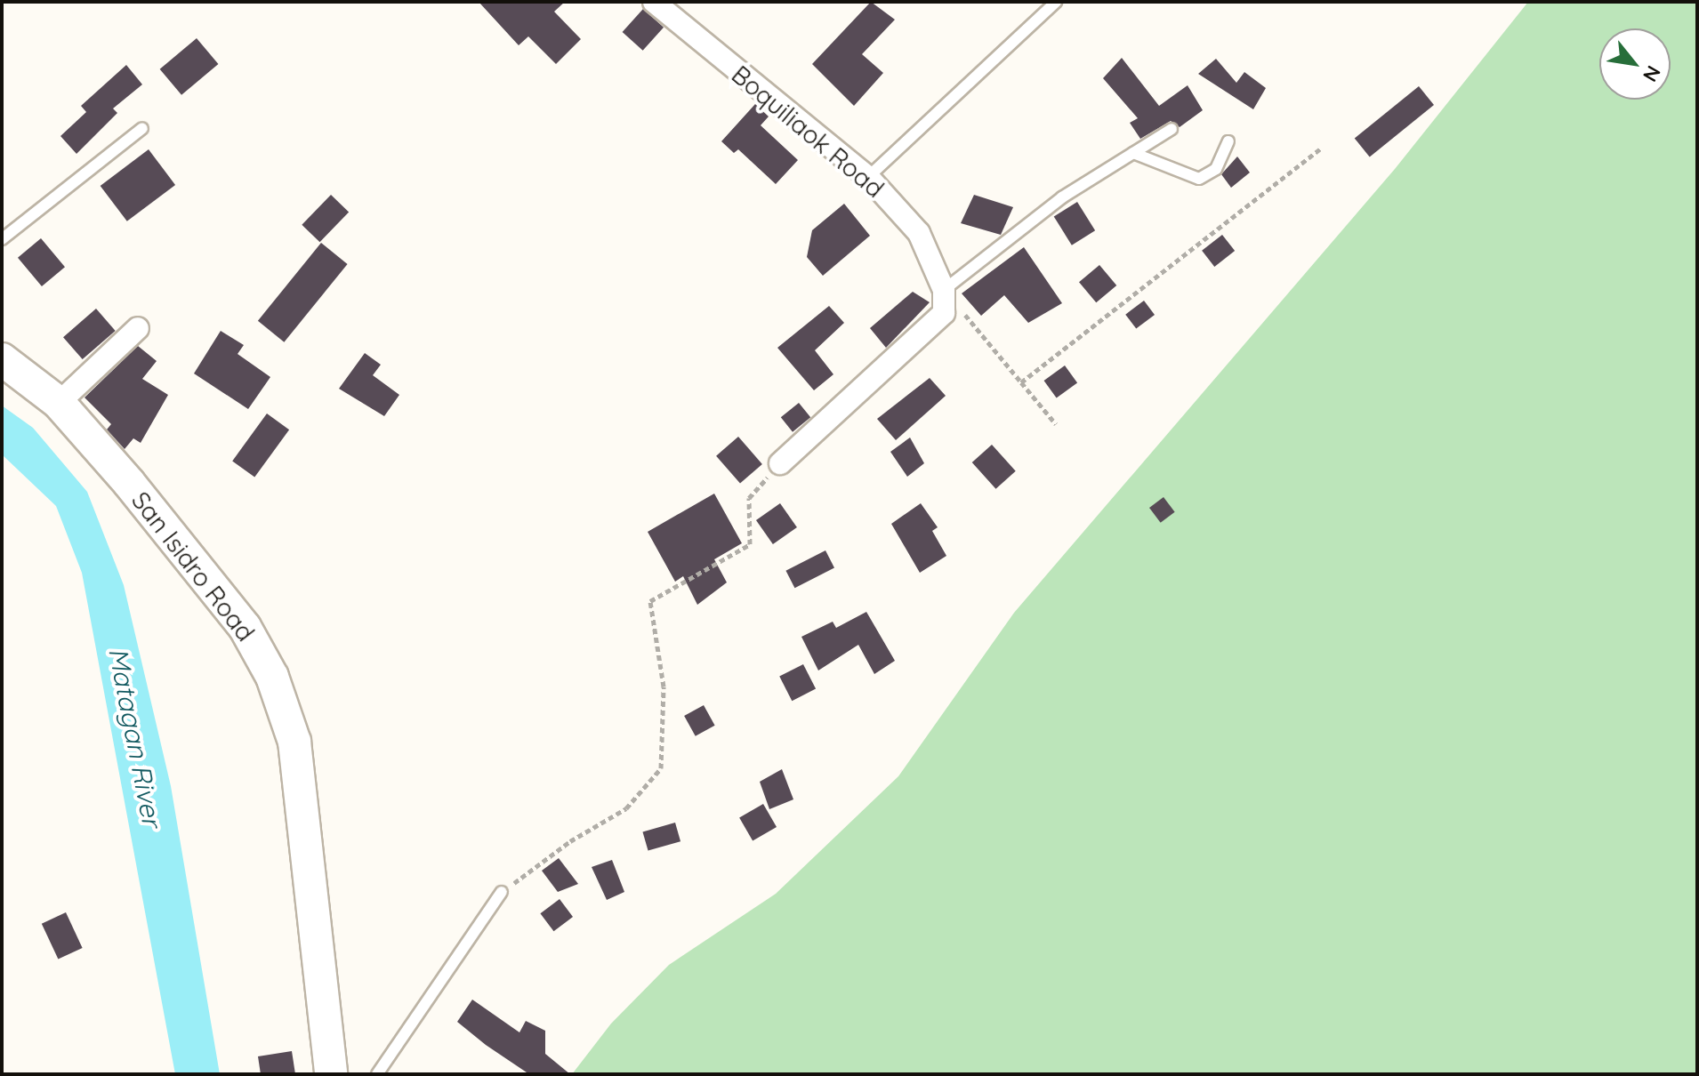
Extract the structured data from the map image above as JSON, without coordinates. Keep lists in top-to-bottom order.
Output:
{
  "streets": {
    "street": ["Boquiliaok Road", "San Isidro Road"]
  },
  "water": ["Matagan River"],
  "north": "bottom right"
}
